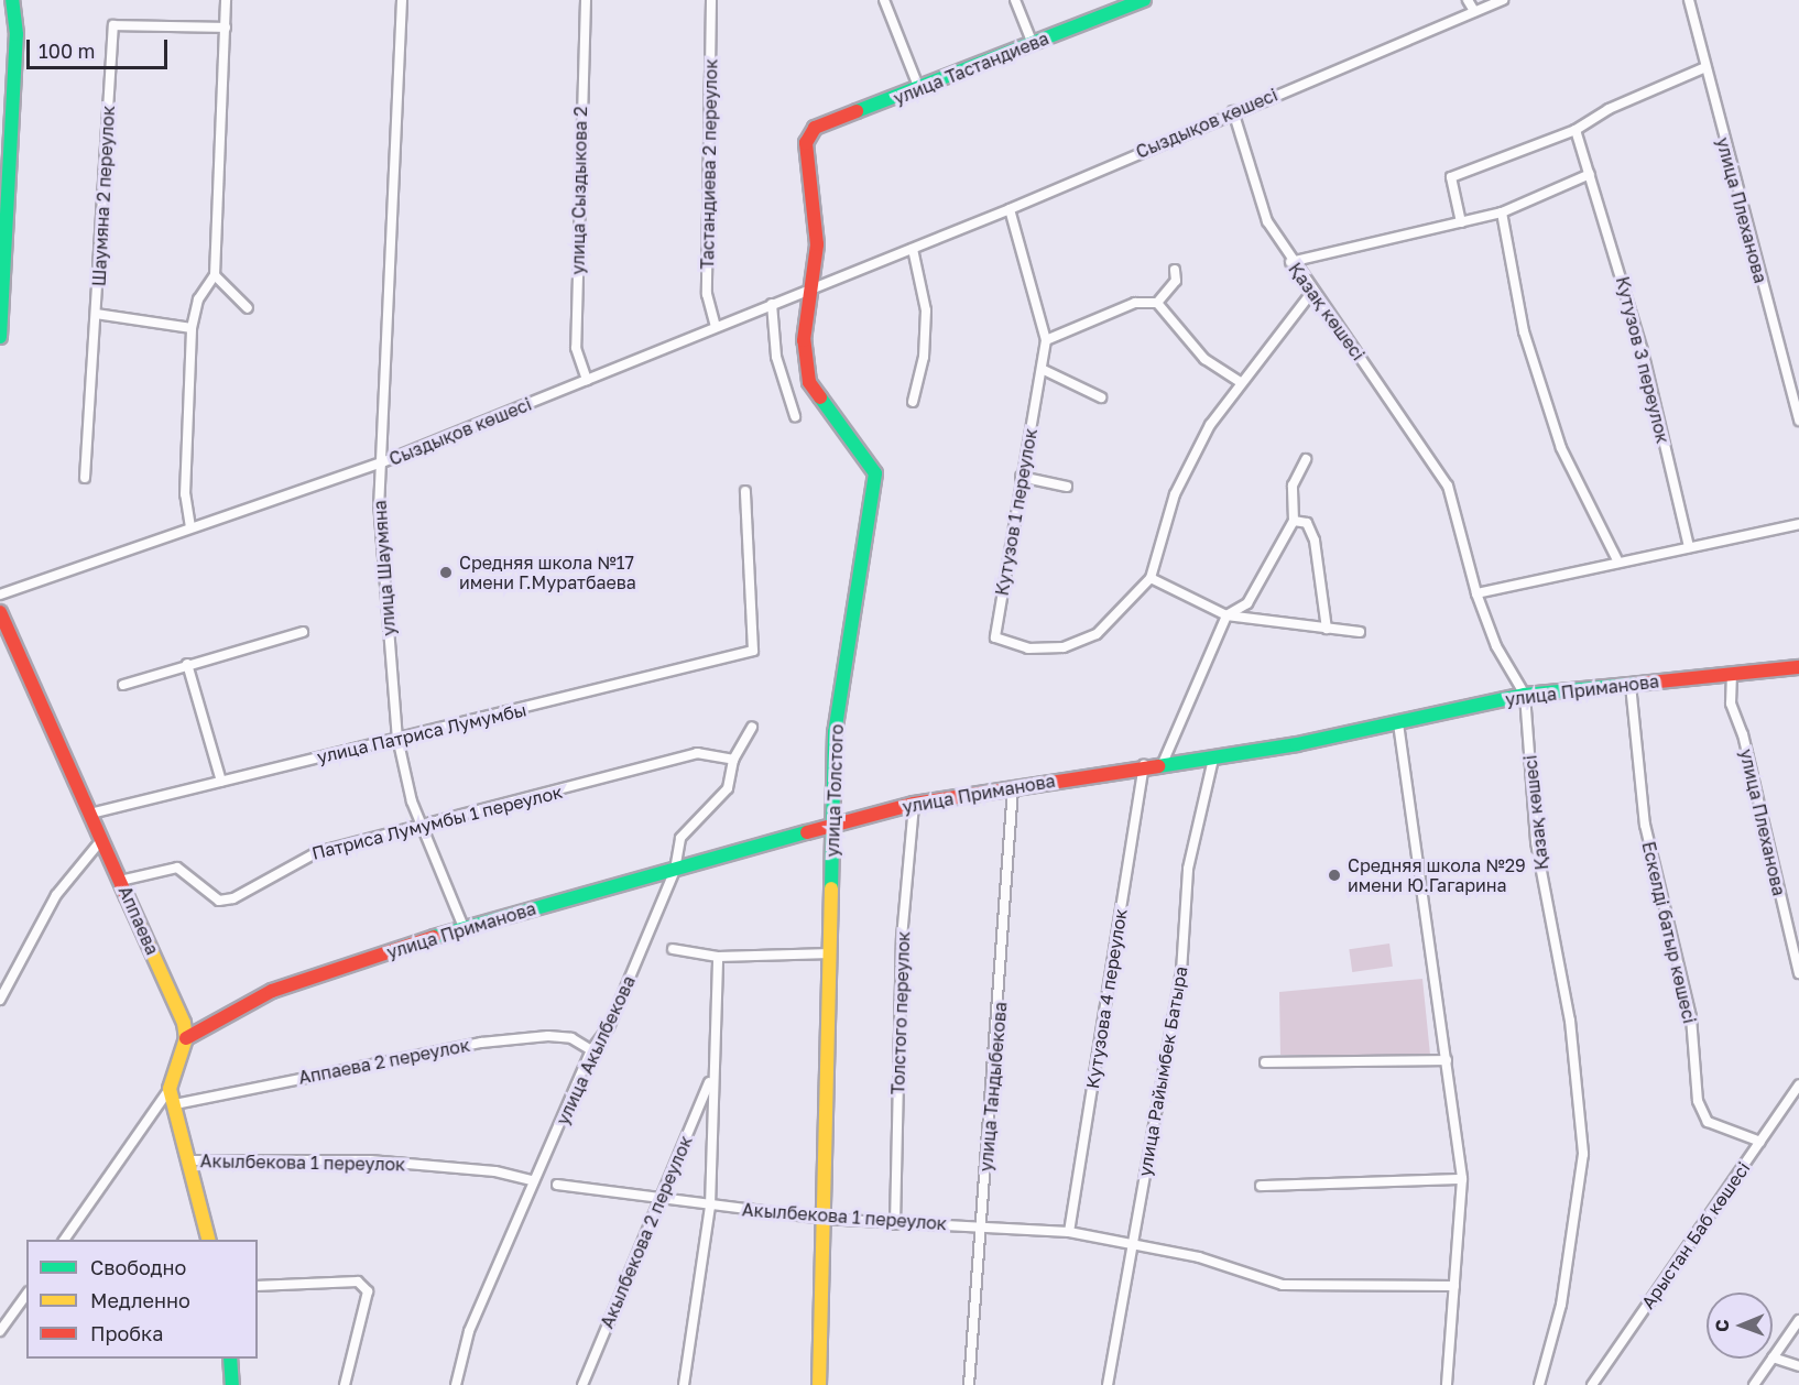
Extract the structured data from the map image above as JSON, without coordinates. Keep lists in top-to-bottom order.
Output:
{
  "streets": {
    "street": [
      "улица Тастандиева",
      "Сыздықов көшесі",
      "Тастандиева 2 переулок",
      "улица Сыздыкова 2",
      "Шаумяна 2 переулок",
      "улица Плеханова",
      "Қазақ көшесі",
      "Кутузов 3 переулок",
      "Кутузов 1 переулок",
      "улица Шаумяна",
      "улица Приманова",
      "улица Патриса Лумумбы",
      "улица Толстого",
      "Патриса Лумумбы 1 переулок",
      "Аппаева",
      "Ескелді батыр көшесі",
      "Кутузова 4 переулок",
      "Толстого переулок",
      "улица Акылбекова",
      "Аппаева 2 переулок",
      "улица Райымбек Батыра",
      "улица Тандыбекова",
      "Акылбекова 1 переулок",
      "Акылбекова 2 переулок",
      "Арыстан Баб көшесі"
    ]
  },
  "crossings": [
    ["улица Тастандиева", "улица Толстого"],
    ["Сыздықов көшесі", "Тастандиева 2 переулок"],
    ["Сыздықов көшесі", "улица Сыздыкова 2"],
    ["Сыздықов көшесі", "Қазақ көшесі"],
    ["Сыздықов көшесі", "Кутузов 1 переулок"],
    ["Сыздықов көшесі", "улица Шаумяна"],
    ["Сыздықов көшесі", "улица Толстого"],
    ["улица Плеханова", "улица Приманова"],
    ["Қазақ көшесі", "Кутузов 1 переулок"],
    ["Қазақ көшесі", "улица Приманова"],
    ["улица Шаумяна", "улица Приманова"],
    ["улица Шаумяна", "улица Патриса Лумумбы"],
    ["улица Шаумяна", "Патриса Лумумбы 1 переулок"],
    ["улица Приманова", "улица Толстого"],
    ["улица Приманова", "Аппаева"],
    ["улица Приманова", "Ескелді батыр көшесі"],
    ["улица Приманова", "Кутузова 4 переулок"],
    ["улица Приманова", "Толстого переулок"],
    ["улица Приманова", "улица Акылбекова"],
    ["улица Приманова", "улица Райымбек Батыра"],
    ["улица Приманова", "улица Тандыбекова"],
    ["улица Патриса Лумумбы", "Аппаева"],
    ["улица Толстого", "Акылбекова 1 переулок"],
    ["Патриса Лумумбы 1 переулок", "Аппаева"],
    ["Патриса Лумумбы 1 переулок", "улица Акылбекова"],
    ["Ескелді батыр көшесі", "Арыстан Баб көшесі"],
    ["Кутузова 4 переулок", "Акылбекова 1 переулок"],
    ["Толстого переулок", "Акылбекова 1 переулок"],
    ["улица Акылбекова", "Аппаева 2 переулок"],
    ["улица Акылбекова", "Акылбекова 1 переулок"],
    ["улица Райымбек Батыра", "Акылбекова 1 переулок"],
    ["улица Тандыбекова", "Акылбекова 1 переулок"],
    ["Акылбекова 1 переулок", "Акылбекова 2 переулок"]
  ],
  "places": ["Средняя школа №17 имени Г.Муратбаева", "Средняя школа №29 имени Ю.Гагарина"],
  "legend": ["Свободно", "Медленно", "Пробка"],
  "scale_bar": "100 m",
  "north": "left"
}
